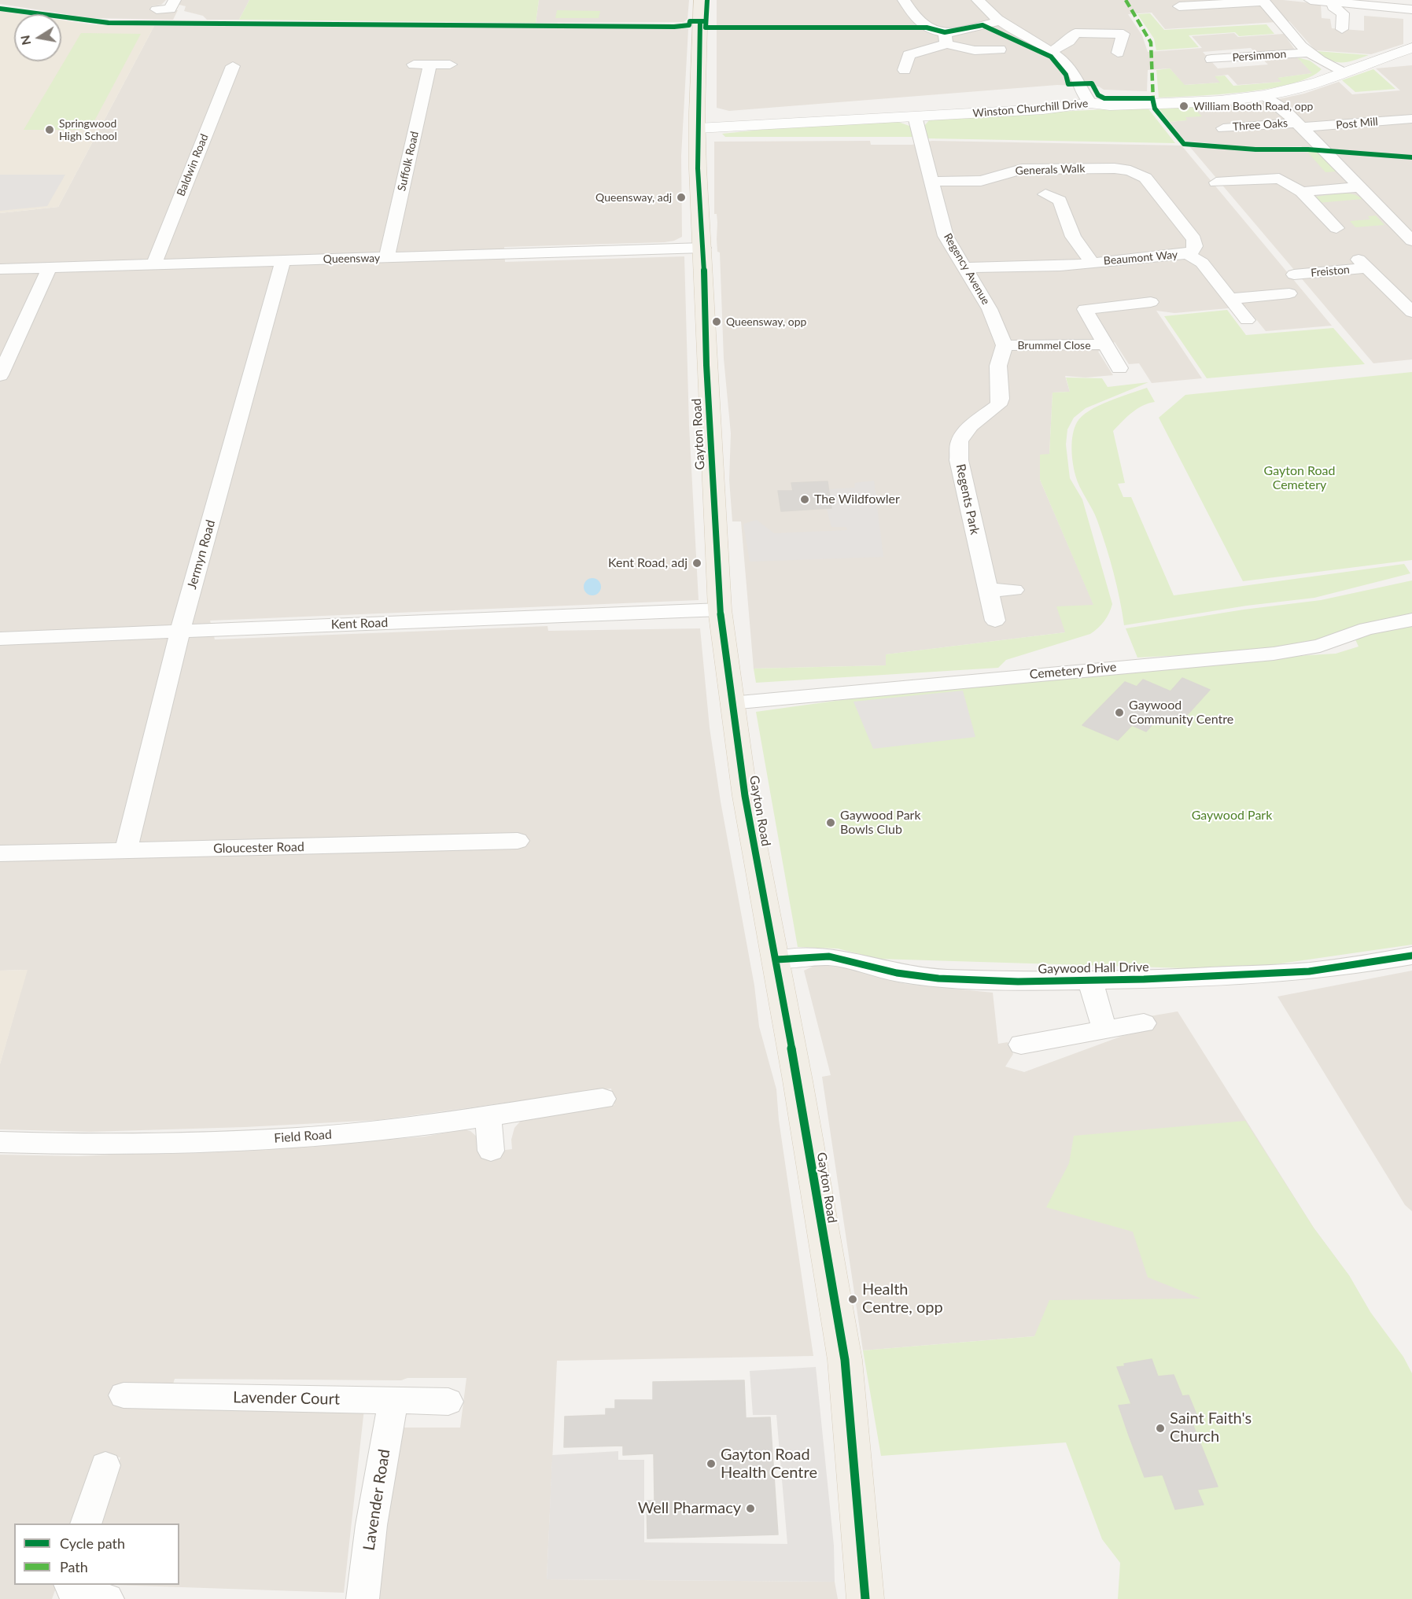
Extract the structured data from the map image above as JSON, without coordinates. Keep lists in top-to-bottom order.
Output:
{
  "streets": {
    "main road": ["Gayton Road"],
    "street": [
      "Persimmon",
      "Winston Churchill Drive",
      "Post Mill",
      "Three Oaks",
      "Suffolk Road",
      "Baldwin Road",
      "Generals Walk",
      "Beaumont Way",
      "Queensway",
      "Regency Avenue",
      "Freiston",
      "Brummel Close",
      "Regents Park",
      "Jermyn Road",
      "Kent Road",
      "Cemetery Drive",
      "Gloucester Road",
      "Gaywood Hall Drive",
      "Field Road",
      "Lavender Court",
      "Lavender Road"
    ]
  },
  "crossings": [
    ["Winston Churchill Drive", "Regency Avenue"],
    ["Winston Churchill Drive", "Gayton Road"],
    ["Post Mill", "Three Oaks"],
    ["Suffolk Road", "Queensway"],
    ["Baldwin Road", "Queensway"],
    ["Generals Walk", "Beaumont Way"],
    ["Generals Walk", "Regency Avenue"],
    ["Beaumont Way", "Regency Avenue"],
    ["Queensway", "Gayton Road"],
    ["Queensway", "Jermyn Road"],
    ["Regency Avenue", "Brummel Close"],
    ["Regency Avenue", "Regents Park"],
    ["Brummel Close", "Regents Park"],
    ["Gayton Road", "Kent Road"],
    ["Gayton Road", "Cemetery Drive"],
    ["Gayton Road", "Gaywood Hall Drive"],
    ["Jermyn Road", "Kent Road"],
    ["Jermyn Road", "Gloucester Road"],
    ["Lavender Court", "Lavender Road"]
  ],
  "parks": ["Gayton Road Cemetery", "Gaywood Park"],
  "places": [
    "William Booth Road, opp",
    "Springwood High School",
    "Queensway, adj",
    "Queensway, opp",
    "The Wildfowler",
    "Kent Road, adj",
    "Gaywood Community Centre",
    "Gaywood Park Bowls Club",
    "Health Centre, opp",
    "Saint Faith's Church",
    "Gayton Road Health Centre",
    "Well Pharmacy"
  ],
  "legend": ["Cycle path", "Path"],
  "north": "left"
}
